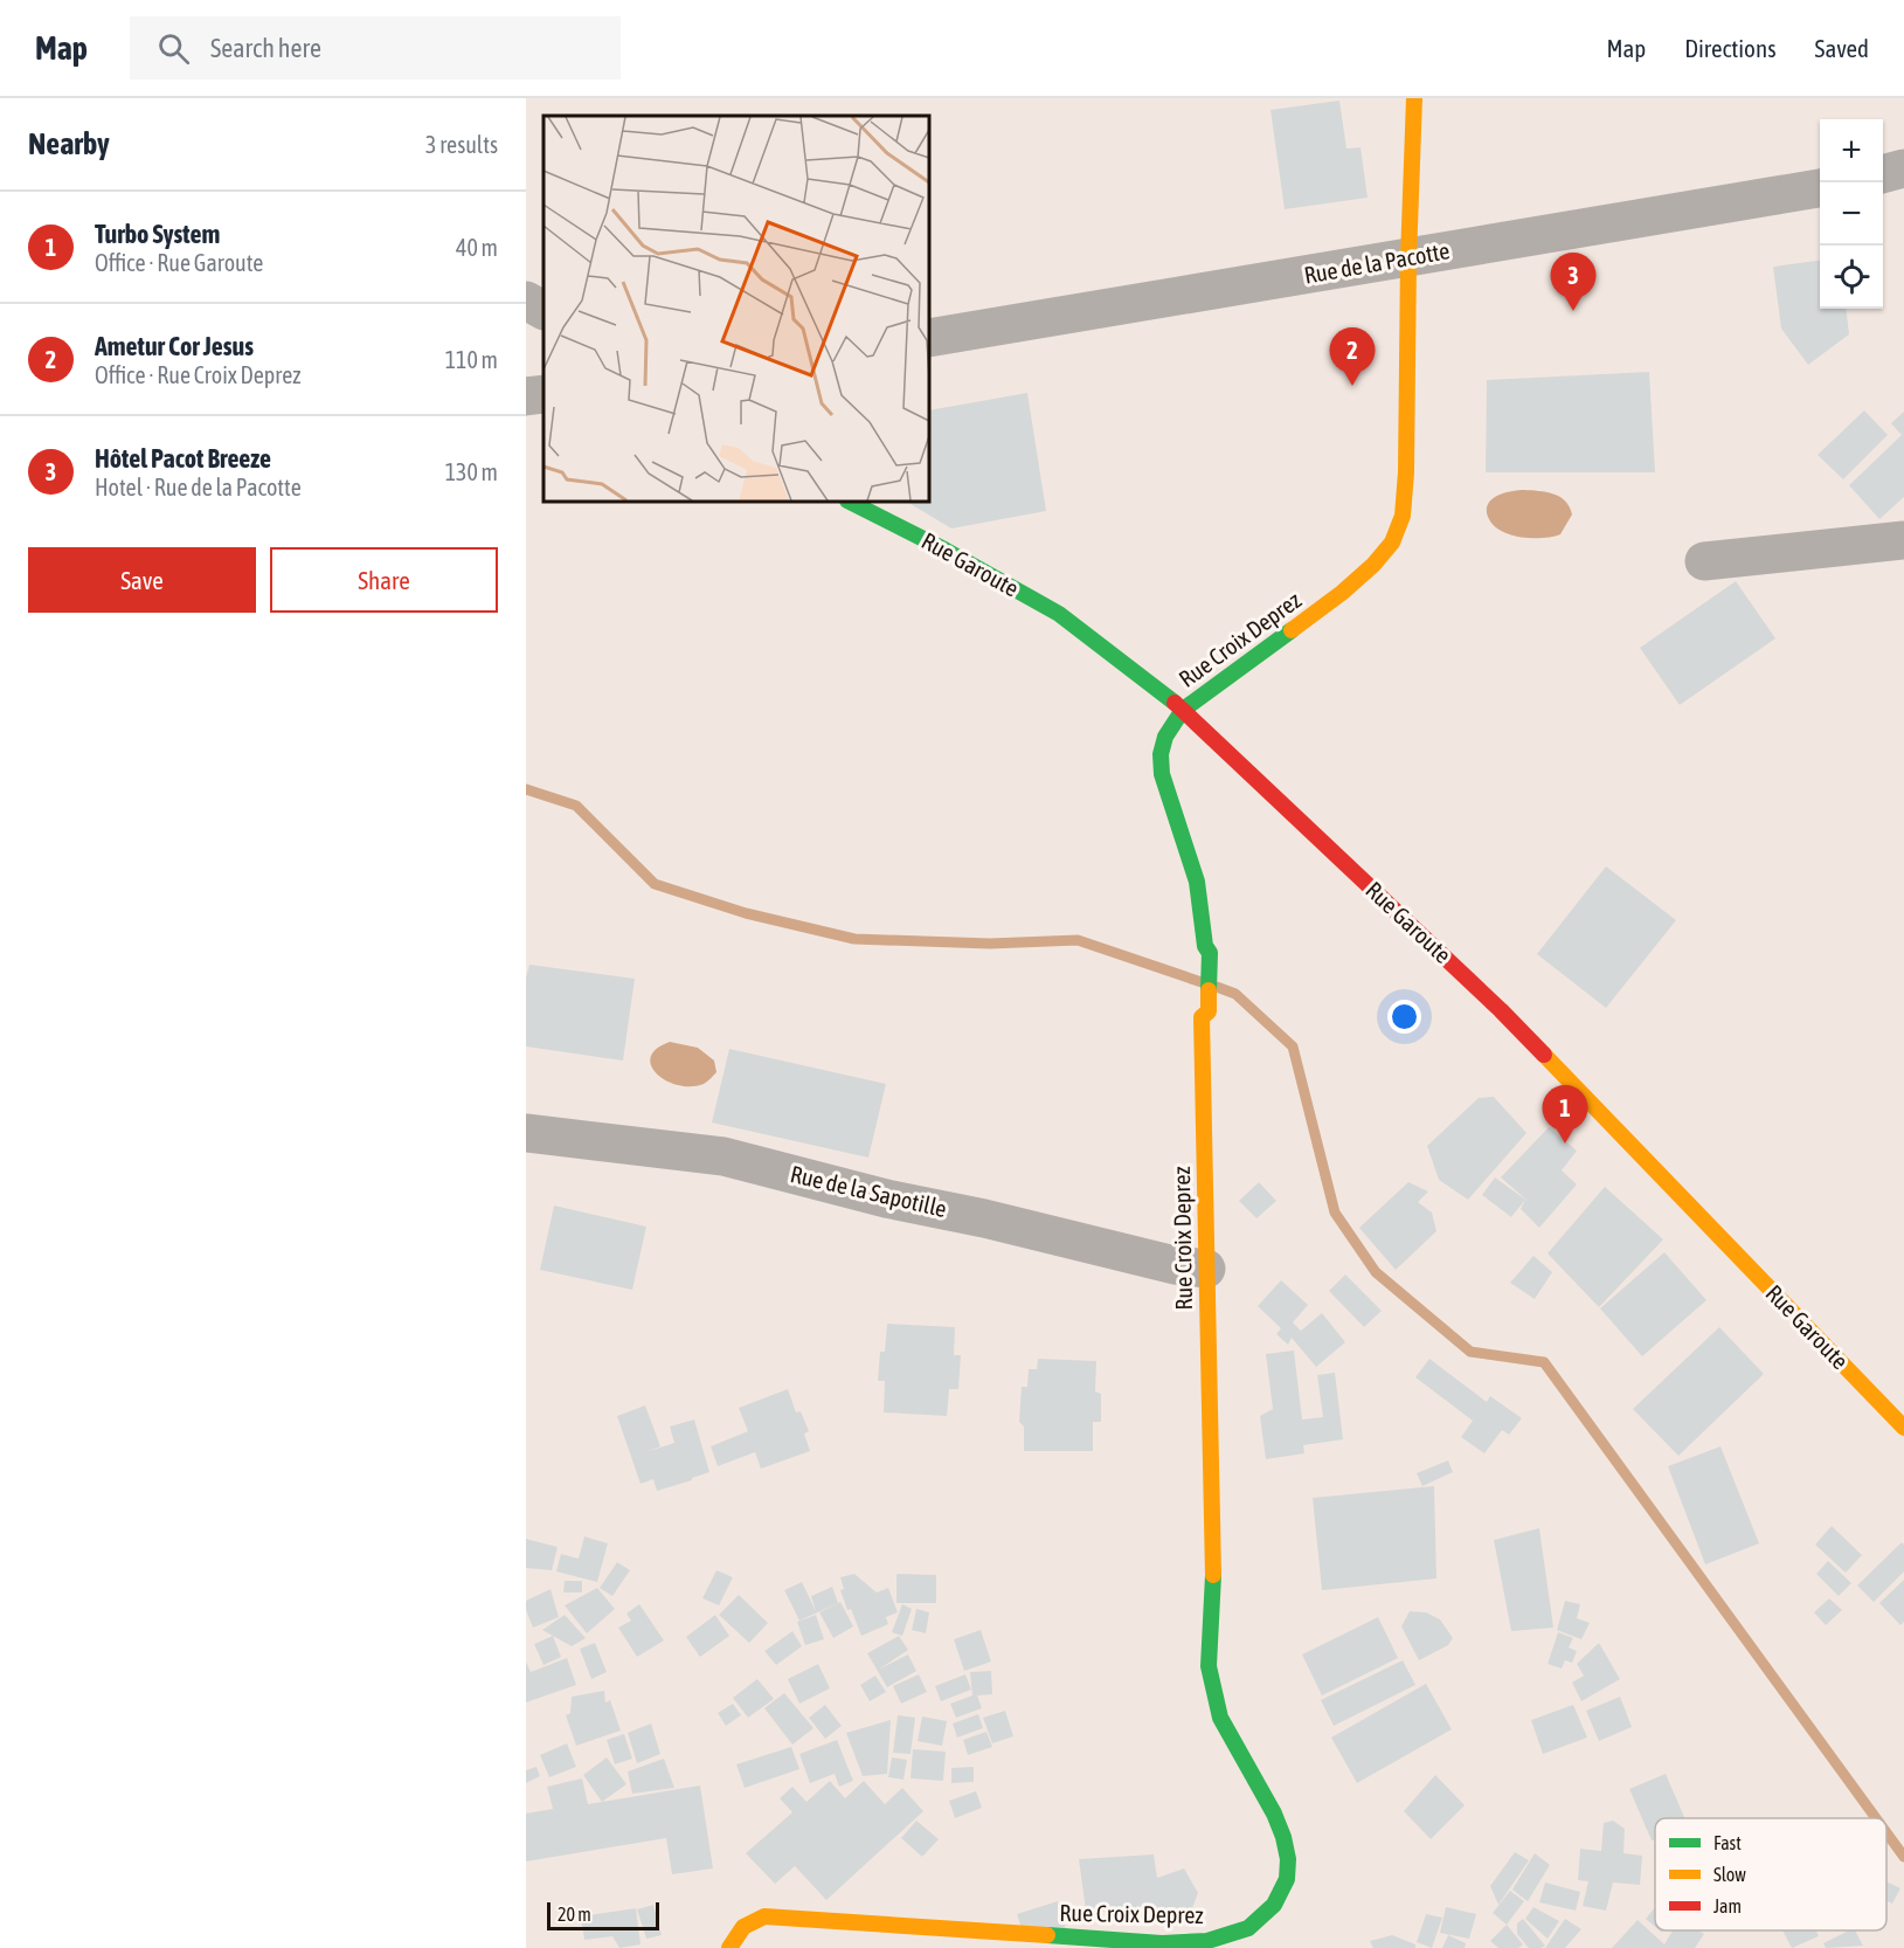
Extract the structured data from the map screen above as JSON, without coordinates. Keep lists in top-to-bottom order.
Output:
{
  "streets": {
    "street": [
      "Rue de la Pacotte",
      "Rue Garoute",
      "Rue Croix Deprez",
      "Rue de la Sapotille"
    ]
  },
  "crossings": [
    ["Rue de la Pacotte", "Rue Croix Deprez"],
    ["Rue Garoute", "Rue Croix Deprez"],
    ["Rue Croix Deprez", "Rue de la Sapotille"]
  ],
  "legend": ["Fast", "Slow", "Jam"],
  "scale_bar": "20 m",
  "page": {
    "header": "Map",
    "search": "Search here",
    "nav": ["Map", "Directions", "Saved"],
    "heading": ["Nearby", "3 results"],
    "map_buttons": ["+", "−"],
    "list": [
      {
        "mark": "1",
        "name": "Turbo System",
        "note": "Office · Rue Garoute",
        "value": "40 m"
      },
      {
        "mark": "2",
        "name": "Ametur Cor Jesus",
        "note": "Office · Rue Croix Deprez",
        "value": "110 m"
      },
      {
        "mark": "3",
        "name": "Hôtel Pacot Breeze",
        "note": "Hotel · Rue de la Pacotte",
        "value": "130 m"
      }
    ],
    "pins": ["3", "2", "1"],
    "buttons": ["Save", "Share"],
    "scale": "20 m"
  }
}
